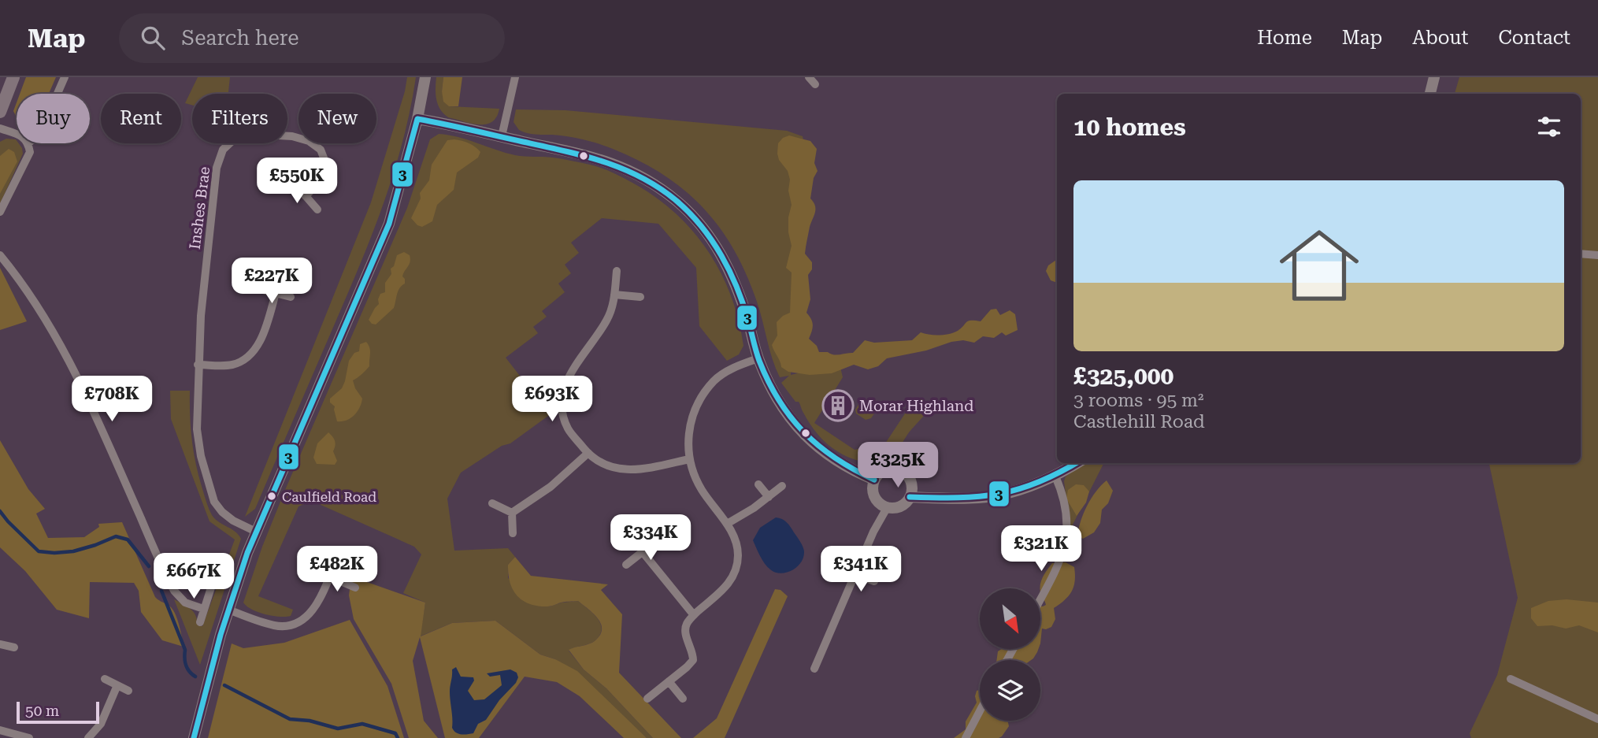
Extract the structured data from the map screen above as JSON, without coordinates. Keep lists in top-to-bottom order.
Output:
{
  "streets": {
    "street": ["Inshes Brae"]
  },
  "places": {
    "building": ["Morar Highland"],
    "other": ["Caulfield Road"]
  },
  "lines": ["transit line 3"],
  "scale_bar": "50 m",
  "north": "bottom right",
  "page": {
    "header": "Map",
    "search": "Search here",
    "nav": [
      "Home",
      "Map",
      "About",
      "Contact"
    ],
    "chip": [
      "Buy",
      "Rent",
      "Filters",
      "New"
    ],
    "heading": "10 homes",
    "price": [
      "£550K",
      "£227K",
      "£708K",
      "£693K",
      "£325K",
      "£334K",
      "£321K",
      "£482K",
      "£341K",
      "£667K"
    ],
    "list": [
      {
        "name": "£325,000",
        "note": "3 rooms · 95 m² · Castlehill Road"
      }
    ],
    "scale": "50 m"
  }
}
